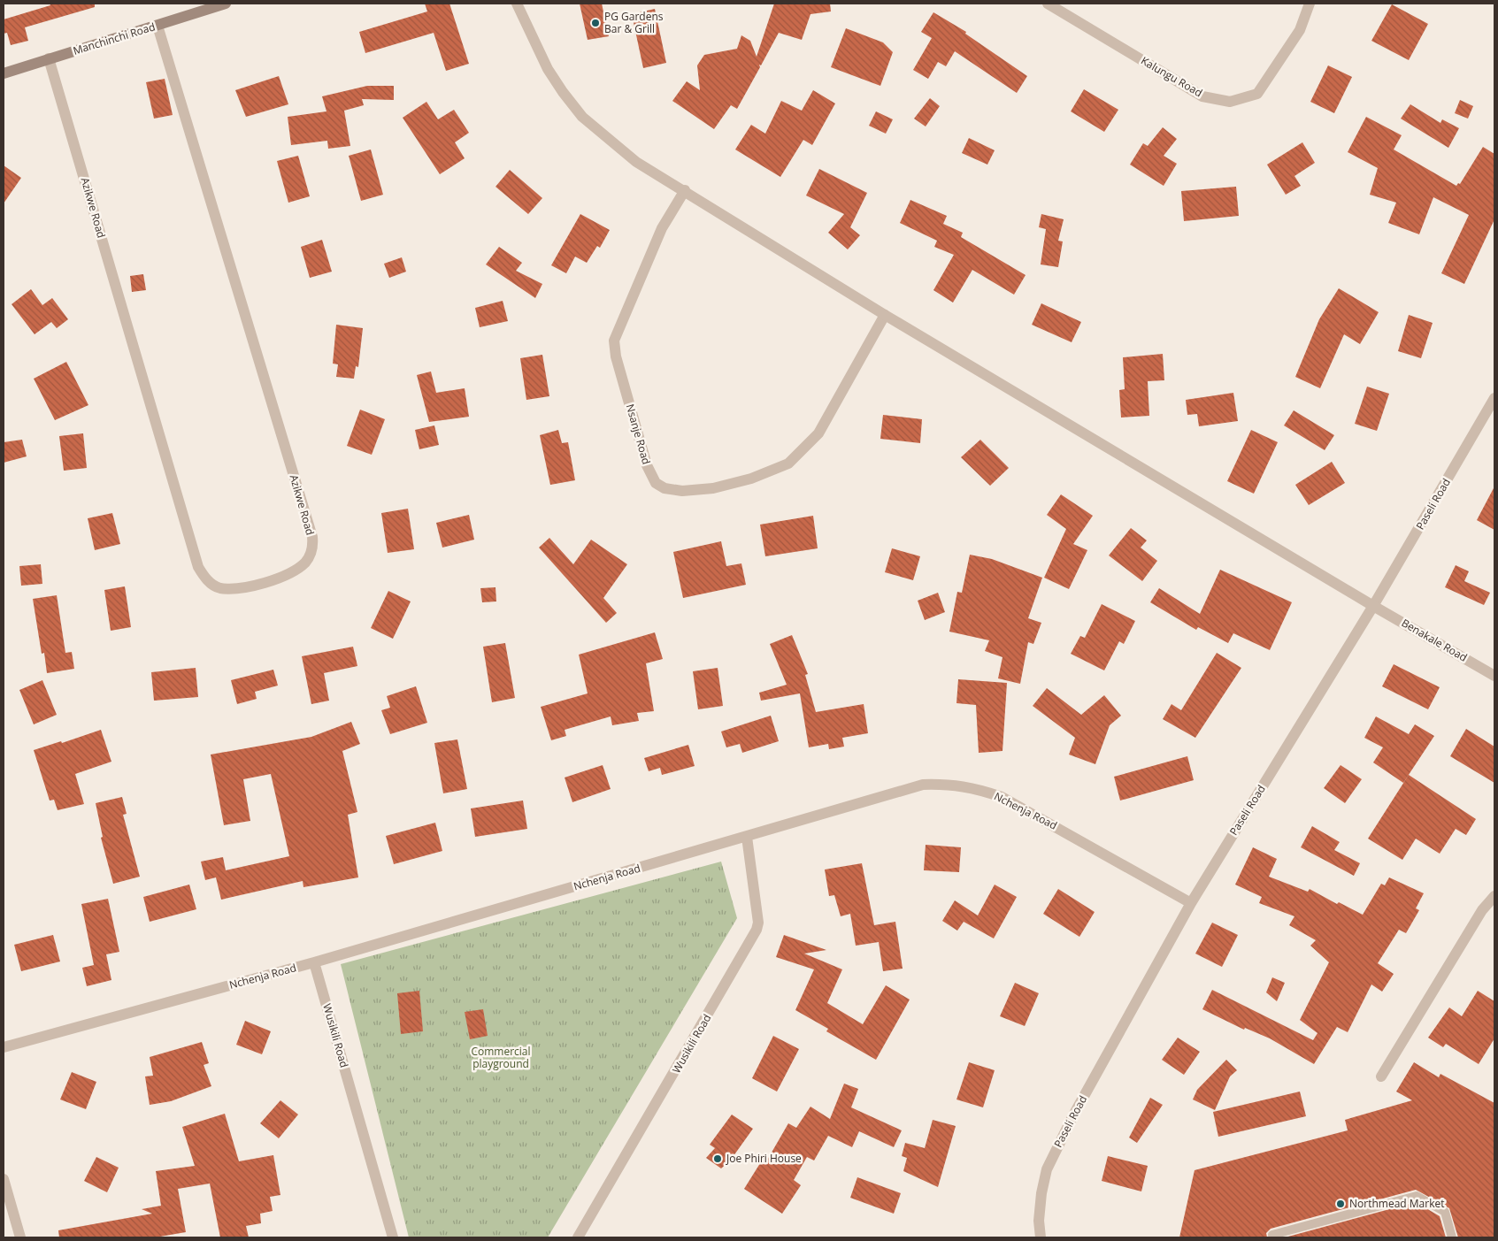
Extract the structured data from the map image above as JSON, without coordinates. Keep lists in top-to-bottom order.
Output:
{
  "streets": {
    "main road": ["Manchinchi Road"],
    "street": [
      "Kalungu Road",
      "Azikwe Road",
      "Nsanje Road",
      "Paseli Road",
      "Benakale Road",
      "Nchenja Road",
      "Wusikili Road"
    ]
  },
  "crossings": [
    ["Manchinchi Road", "Azikwe Road"],
    ["Nsanje Road", "Benakale Road"],
    ["Paseli Road", "Benakale Road"],
    ["Paseli Road", "Nchenja Road"],
    ["Nchenja Road", "Wusikili Road"]
  ],
  "parks": ["Commercial playground"],
  "places": ["PG Gardens Bar & Grill", "Joe Phiri House", "Northmead Market"]
}
